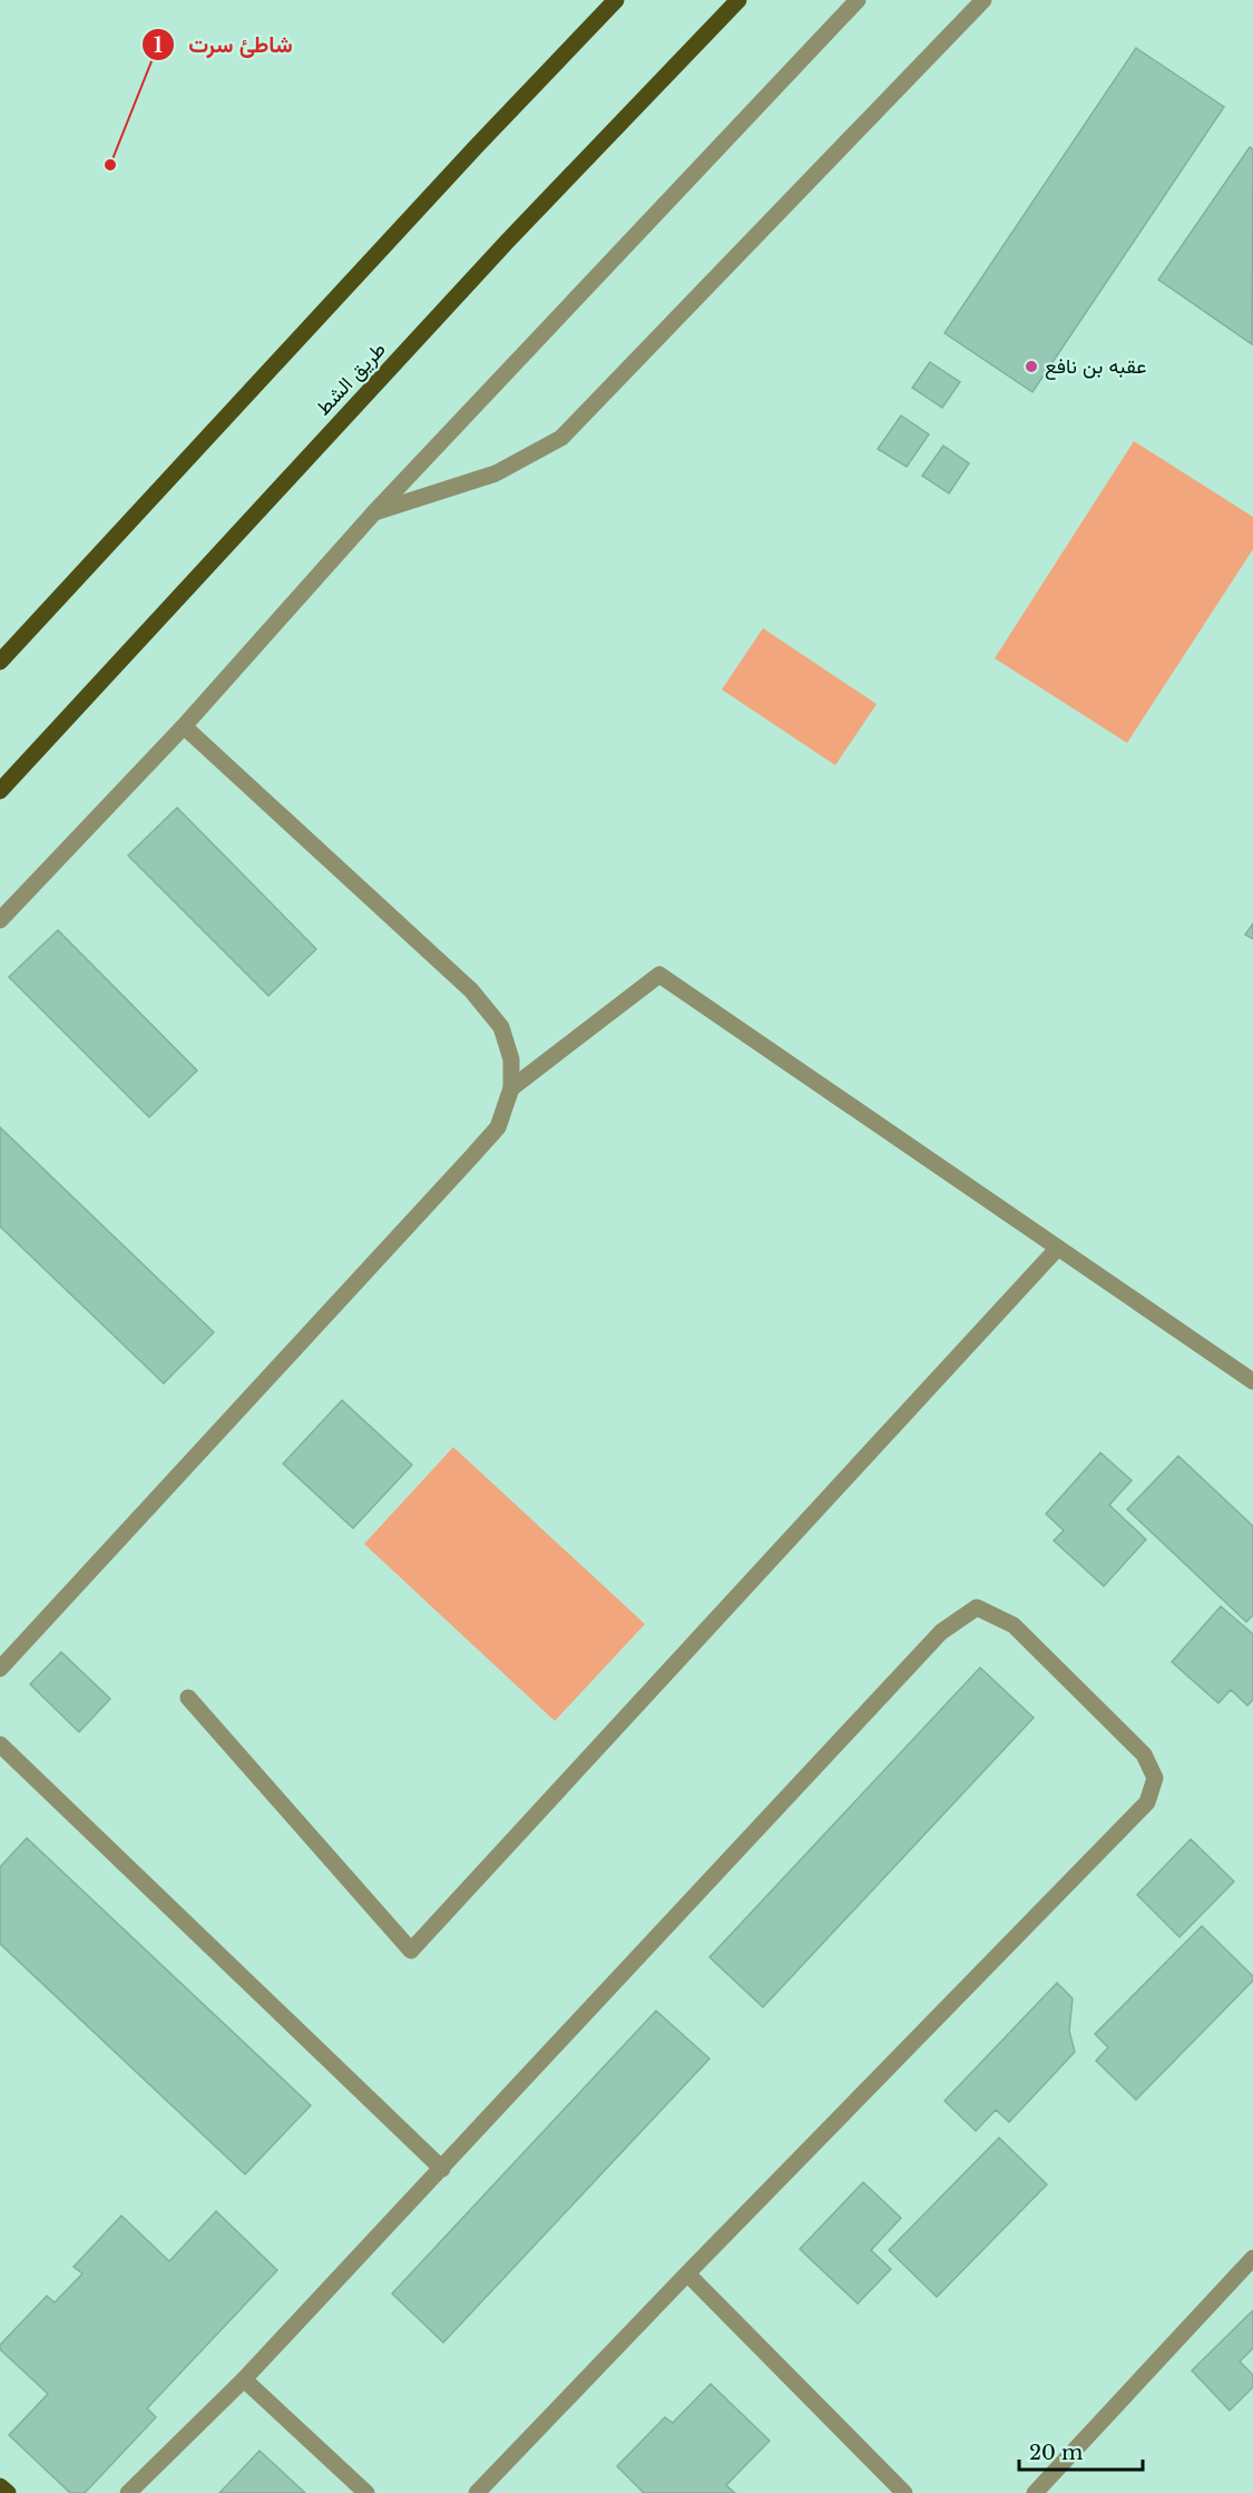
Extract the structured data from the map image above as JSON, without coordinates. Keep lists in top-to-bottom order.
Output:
{
  "streets": {
    "main road": ["طريق الشط"]
  },
  "places": ["شاطئ سرت", "عقبه بن نافع"],
  "scale_bar": "20 m"
}
